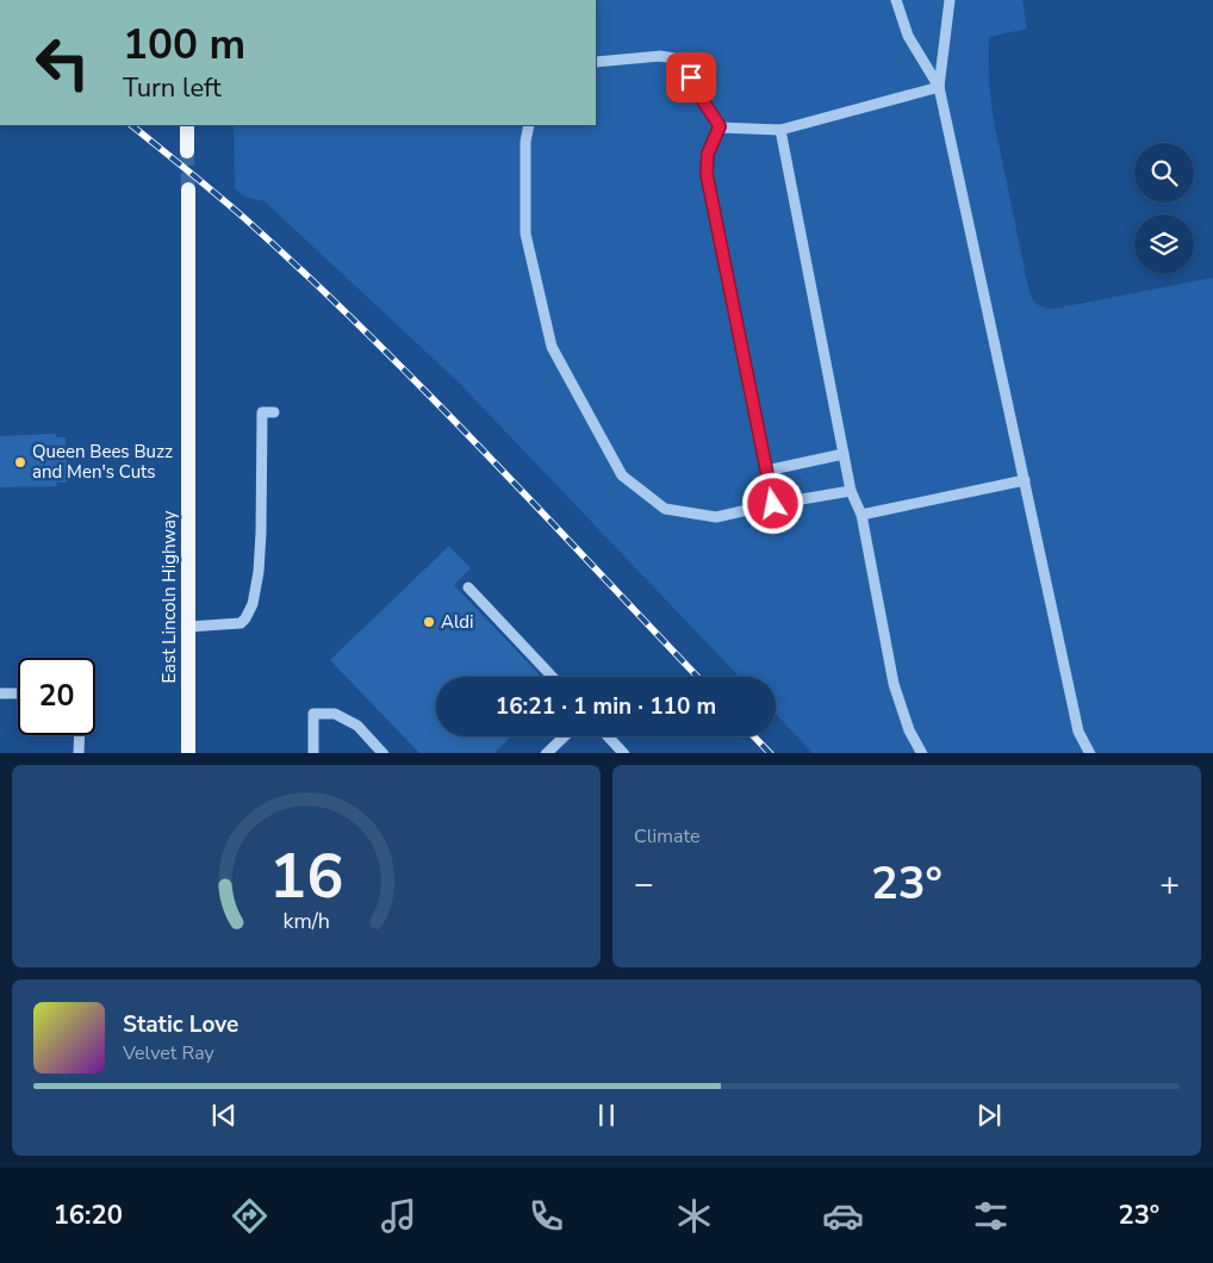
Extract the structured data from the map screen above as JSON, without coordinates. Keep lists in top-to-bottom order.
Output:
{
  "streets": {
    "main road": ["East Lincoln Highway"]
  },
  "places": ["Queen Bees Buzz and Men's Cuts", "Aldi"],
  "page": {
    "turn": ["100 m", "Turn left"],
    "limit": "20",
    "trip": "16:21 · 1 min · 110 m",
    "tile": "Climate",
    "heat": ["−", "23°", "+"],
    "song": ["Static Love", "Velvet Ray"],
    "tabs": ["16:20", "23°"],
    "gauge": ["16", "km/h"]
  }
}
